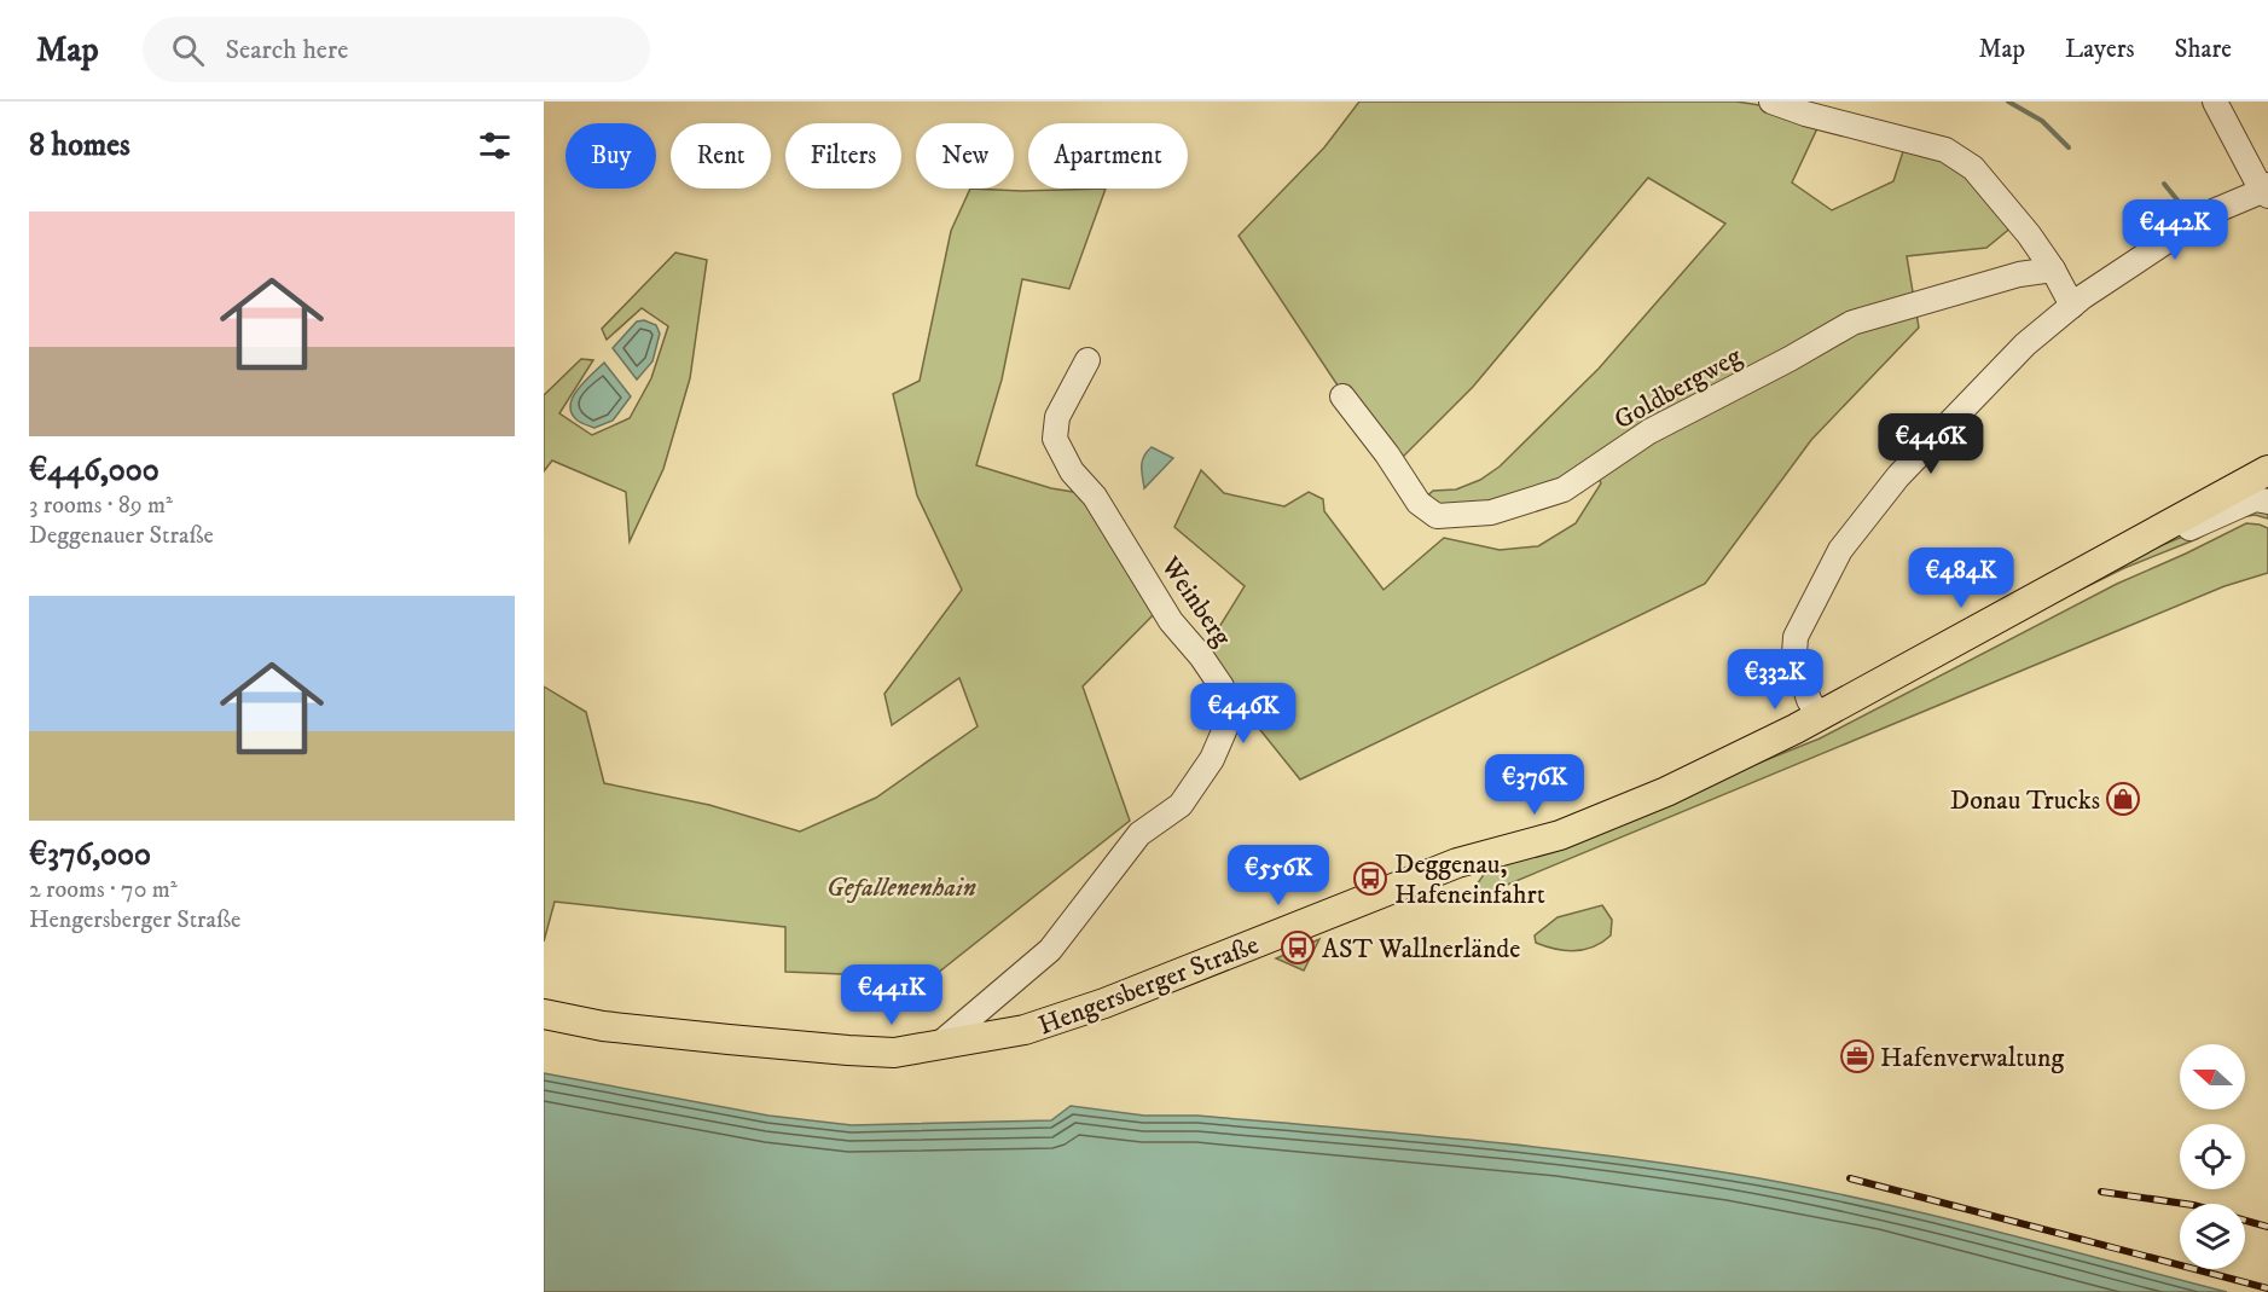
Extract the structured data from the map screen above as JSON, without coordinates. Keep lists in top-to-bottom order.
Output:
{
  "streets": {
    "main road": ["Hengersberger Straße"],
    "street": ["Goldbergweg", "Weinberg"]
  },
  "crossings": [
    ["Weinberg", "Hengersberger Straße"]
  ],
  "parks": ["Gefallenenhain"],
  "places": {
    "shop": ["Donau Trucks"],
    "bus stop": ["Deggenau, Hafeneinfahrt", "AST Wallnerlände"],
    "office": ["Hafenverwaltung"]
  },
  "north": "left",
  "page": {
    "header": "Map",
    "search": "Search here",
    "nav": ["Map", "Layers", "Share"],
    "heading": "8 homes",
    "chip": [
      "Buy",
      "Rent",
      "Filters",
      "New",
      "Apartment"
    ],
    "list": [
      {
        "name": "€446,000",
        "note": "3 rooms · 89 m² · Deggenauer Straße"
      },
      {
        "name": "€376,000",
        "note": "2 rooms · 70 m² · Hengersberger Straße"
      }
    ],
    "price": [
      "€442K",
      "€446K",
      "€484K",
      "€332K",
      "€446K",
      "€376K",
      "€556K",
      "€441K"
    ]
  }
}
